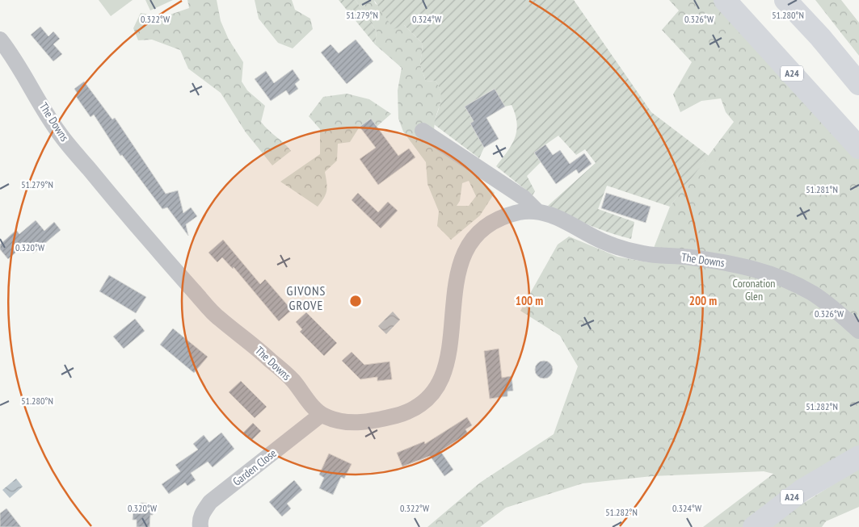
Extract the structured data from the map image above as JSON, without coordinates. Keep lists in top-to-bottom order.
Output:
{
  "streets": {
    "highway": ["A24"],
    "street": ["The Downs", "Garden Close"]
  },
  "crossings": [
    ["The Downs", "Garden Close"]
  ],
  "districts": ["GIVONS GROVE"],
  "parks": ["Coronation Glen"],
  "coordinates": [
    "51.280°N",
    "51.279°N",
    "0.322°W",
    "0.324°W",
    "0.326°W",
    "51.281°N",
    "0.320°W",
    "51.282°N"
  ],
  "rings": ["100 m", "200 m"]
}
